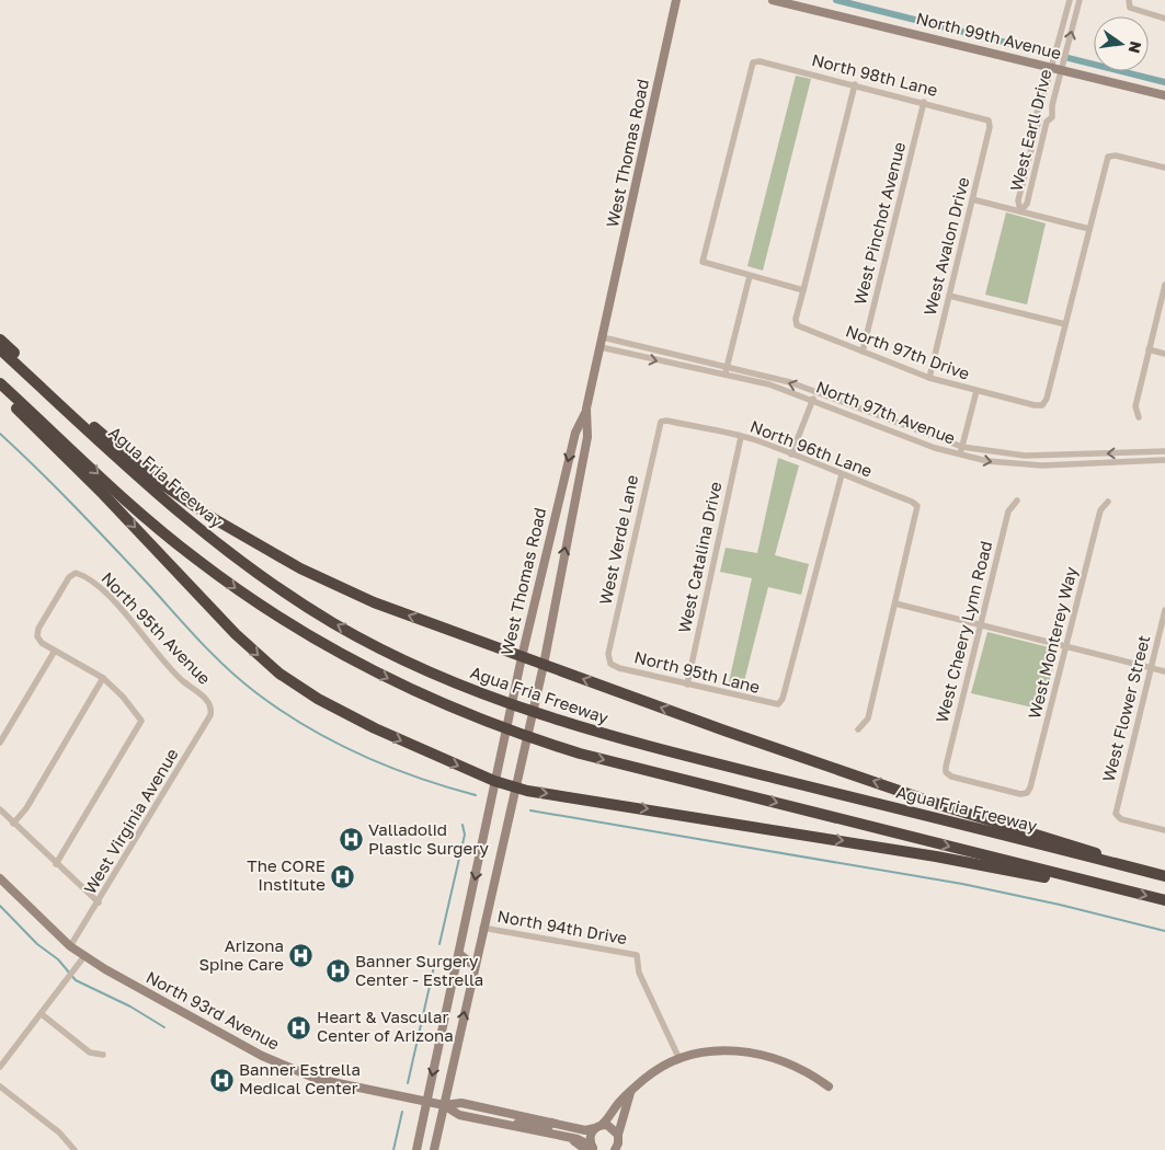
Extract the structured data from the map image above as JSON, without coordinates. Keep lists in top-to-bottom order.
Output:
{
  "streets": {
    "highway": ["Agua Fria Freeway"],
    "main road": ["North 99th Avenue", "West Thomas Road", "North 93rd Avenue"],
    "street": [
      "North 98th Lane",
      "West Earll Drive",
      "West Pinchot Avenue",
      "West Avalon Drive",
      "North 97th Drive",
      "North 97th Avenue",
      "North 96th Lane",
      "West Verde Lane",
      "West Catalina Drive",
      "North 95th Avenue",
      "West Cheery Lynn Road",
      "West Monterey Way",
      "North 95th Lane",
      "West Flower Street",
      "West Virginia Avenue",
      "North 94th Drive"
    ]
  },
  "crossings": [
    ["North 99th Avenue", "West Earll Drive"],
    ["North 98th Lane", "West Pinchot Avenue"],
    ["North 98th Lane", "West Avalon Drive"],
    ["West Thomas Road", "North 97th Avenue"],
    ["West Thomas Road", "North 94th Drive"],
    ["West Thomas Road", "North 93rd Avenue"],
    ["West Pinchot Avenue", "North 97th Drive"],
    ["West Avalon Drive", "North 97th Drive"],
    ["North 96th Lane", "West Verde Lane"],
    ["North 96th Lane", "West Catalina Drive"],
    ["North 96th Lane", "North 95th Lane"],
    ["West Verde Lane", "North 95th Lane"],
    ["West Catalina Drive", "North 95th Lane"],
    ["North 95th Avenue", "West Virginia Avenue"],
    ["West Cheery Lynn Road", "West Monterey Way"],
    ["West Virginia Avenue", "North 93rd Avenue"]
  ],
  "places": {
    "hospital": [
      "Valladolid Plastic Surgery",
      "The CORE Institute",
      "Arizona Spine Care",
      "Banner Surgery Center - Estrella",
      "Heart & Vascular Center of Arizona",
      "Banner Estrella Medical Center"
    ]
  },
  "north": "right"
}
